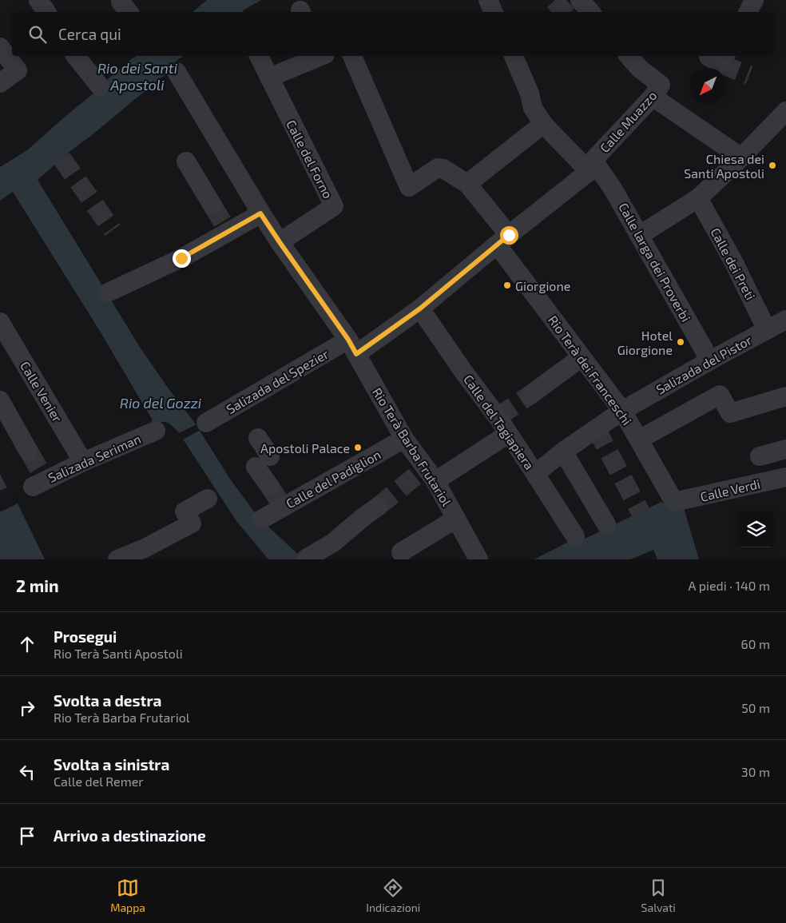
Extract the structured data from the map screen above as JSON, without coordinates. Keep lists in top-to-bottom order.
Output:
{
  "streets": {
    "street": [
      "Calle Muazzo",
      "Calle del Forno",
      "Calle larga dei Proverbi",
      "Calle dei Preti",
      "Salizada del Pistor",
      "Rio Terà dei Franceschi",
      "Salizada del Spezier",
      "Calle Venier",
      "Calle del Tagiapiera",
      "Rio Terà Barba Frutariol",
      "Salizada Seriman",
      "Calle del Padiglion",
      "Calle Verdi"
    ]
  },
  "crossings": [
    ["Calle Muazzo", "Calle larga dei Proverbi"],
    ["Calle Muazzo", "Rio Terà dei Franceschi"],
    ["Calle Muazzo", "Salizada del Spezier"],
    ["Calle del Forno", "Rio Terà Barba Frutariol"],
    ["Calle larga dei Proverbi", "Salizada del Pistor"],
    ["Calle dei Preti", "Salizada del Pistor"],
    ["Salizada del Pistor", "Rio Terà dei Franceschi"],
    ["Salizada del Pistor", "Calle del Tagiapiera"],
    ["Rio Terà dei Franceschi", "Salizada del Spezier"],
    ["Rio Terà dei Franceschi", "Calle Verdi"],
    ["Salizada del Spezier", "Calle del Tagiapiera"],
    ["Salizada del Spezier", "Rio Terà Barba Frutariol"],
    ["Calle Venier", "Salizada Seriman"],
    ["Rio Terà Barba Frutariol", "Calle del Padiglion"]
  ],
  "water": ["Rio dei Santi Apostoli", "Rio del Gozzi"],
  "places": [
    "Chiesa dei Santi Apostoli",
    "Giorgione",
    "Hotel Giorgione",
    "Apostoli Palace"
  ],
  "north": "bottom left",
  "page": {
    "search": "Cerca qui",
    "heading": ["2 min", "A piedi · 140 m"],
    "list": [
      ["Prosegui", "Rio Terà Santi Apostoli", "60 m"],
      ["Svolta a destra", "Rio Terà Barba Frutariol", "50 m"],
      ["Svolta a sinistra", "Calle del Remer", "30 m"],
      "Arrivo a destinazione"
    ],
    "nav": ["Mappa", "Indicazioni", "Salvati"]
  }
}
